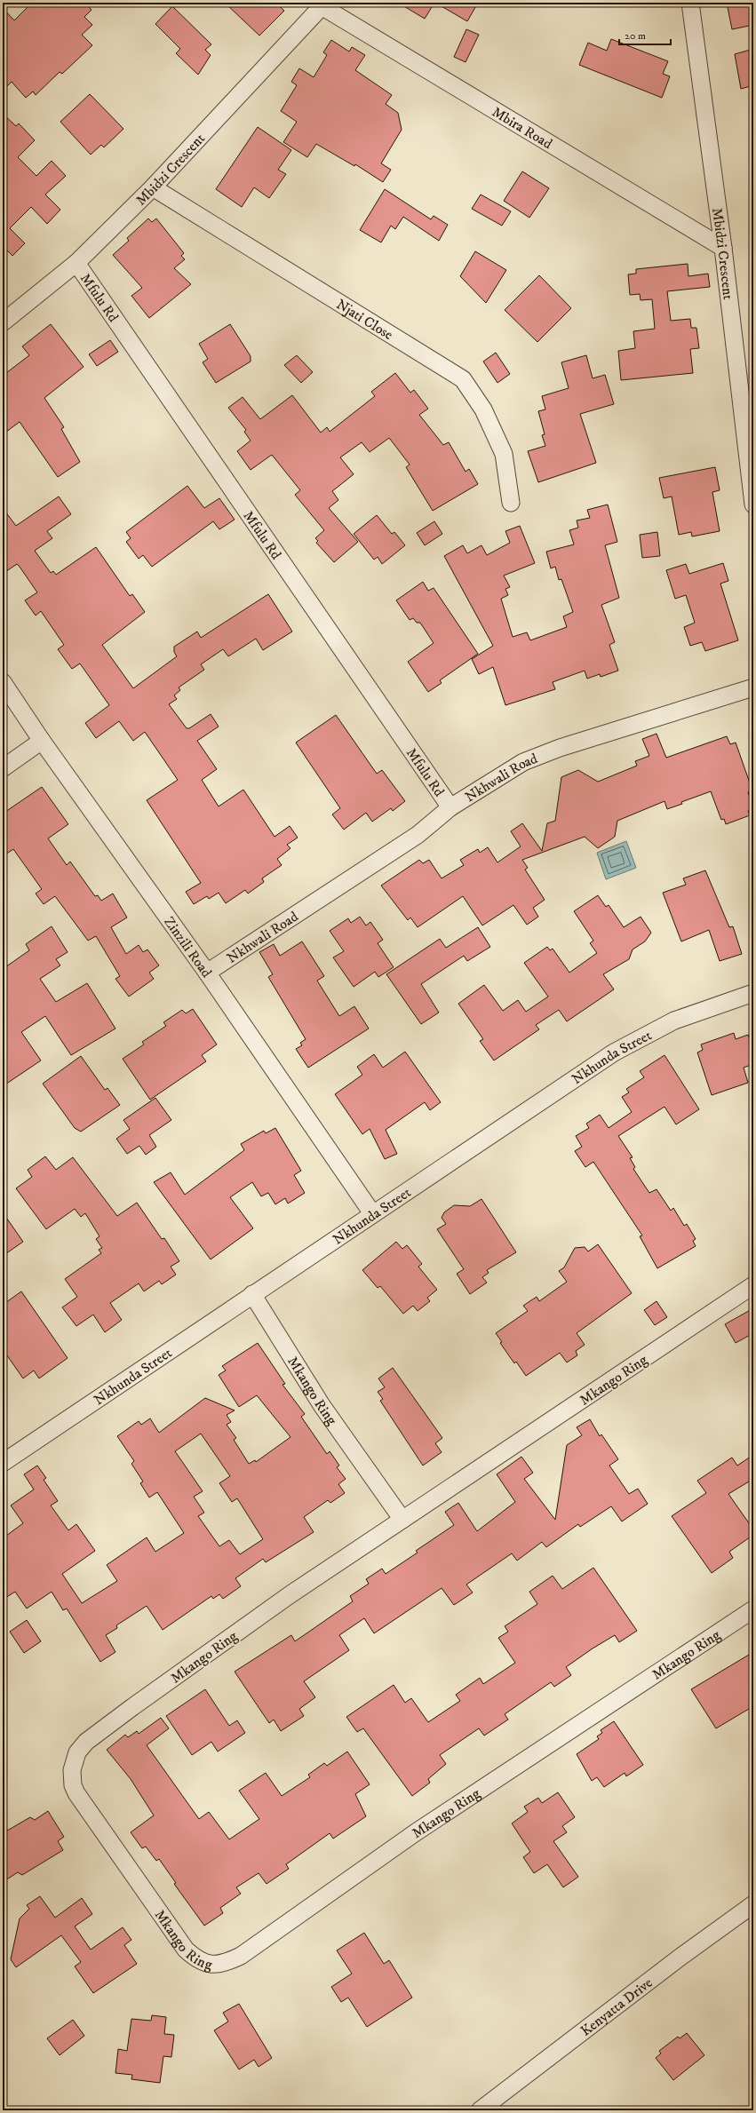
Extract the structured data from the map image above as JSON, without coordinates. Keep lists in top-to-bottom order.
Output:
{
  "streets": {
    "street": [
      "Mbira Road",
      "Mbidzi Crescent",
      "Mfulu Rd",
      "Njati Close",
      "Nkhwali Road",
      "Zinzili Road",
      "Nkhunda Street",
      "Mkango Ring",
      "Kenyatta Drive"
    ]
  },
  "crossings": [
    ["Mbira Road", "Mbidzi Crescent"],
    ["Mbidzi Crescent", "Mfulu Rd"],
    ["Mbidzi Crescent", "Njati Close"],
    ["Mfulu Rd", "Nkhwali Road"],
    ["Nkhwali Road", "Zinzili Road"],
    ["Zinzili Road", "Nkhunda Street"],
    ["Nkhunda Street", "Mkango Ring"]
  ],
  "scale_bar": "20 m"
}
